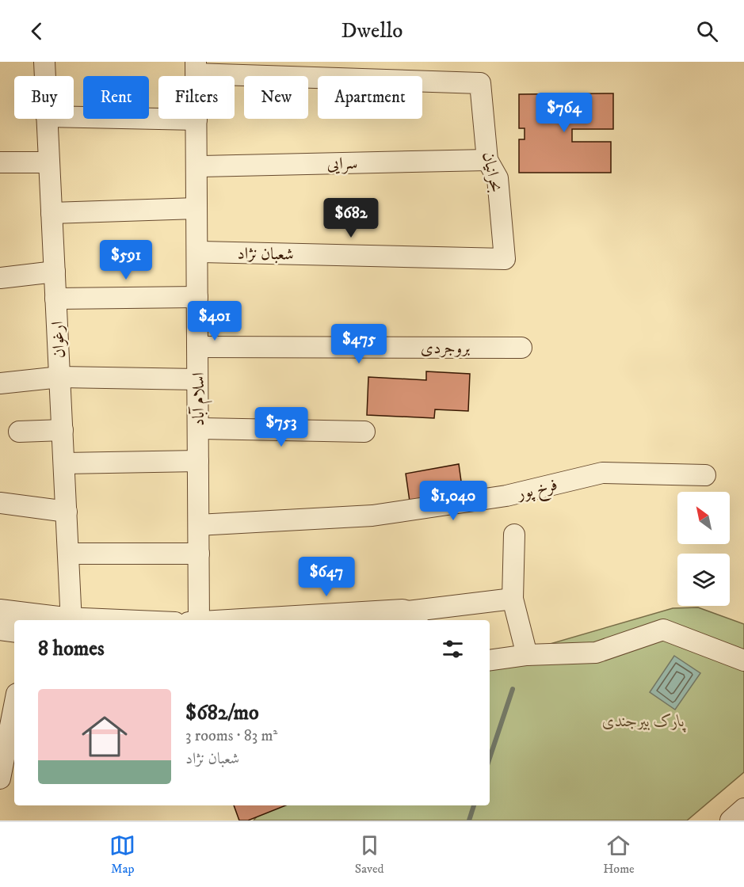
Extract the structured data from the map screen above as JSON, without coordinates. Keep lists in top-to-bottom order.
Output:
{
  "streets": {
    "street": [
      "سرایی",
      "بحرانیان",
      "شعبان نژاد",
      "ارغوان",
      "بروجردی",
      "اسلام آباد",
      "فرخ پور"
    ]
  },
  "crossings": [
    ["سرایی", "بحرانیان"],
    ["سرایی", "اسلام آباد"],
    ["بحرانیان", "شعبان نژاد"],
    ["بحرانیان", "اسلام آباد"],
    ["شعبان نژاد", "اسلام آباد"],
    ["بروجردی", "اسلام آباد"],
    ["اسلام آباد", "فرخ پور"]
  ],
  "parks": ["پارک بیرجندی"],
  "north": "top left",
  "page": {
    "header": "Dwello",
    "chip": [
      "Buy",
      "Rent",
      "Filters",
      "New",
      "Apartment"
    ],
    "price": [
      "$764",
      "$682",
      "$591",
      "$401",
      "$475",
      "$753",
      "$1,040",
      "$647"
    ],
    "heading": "8 homes",
    "list": [
      {
        "name": "$682/mo",
        "note": "3 rooms · 83 m² · شعبان نژاد"
      }
    ],
    "tabs": ["Map", "Saved", "Home"]
  }
}
